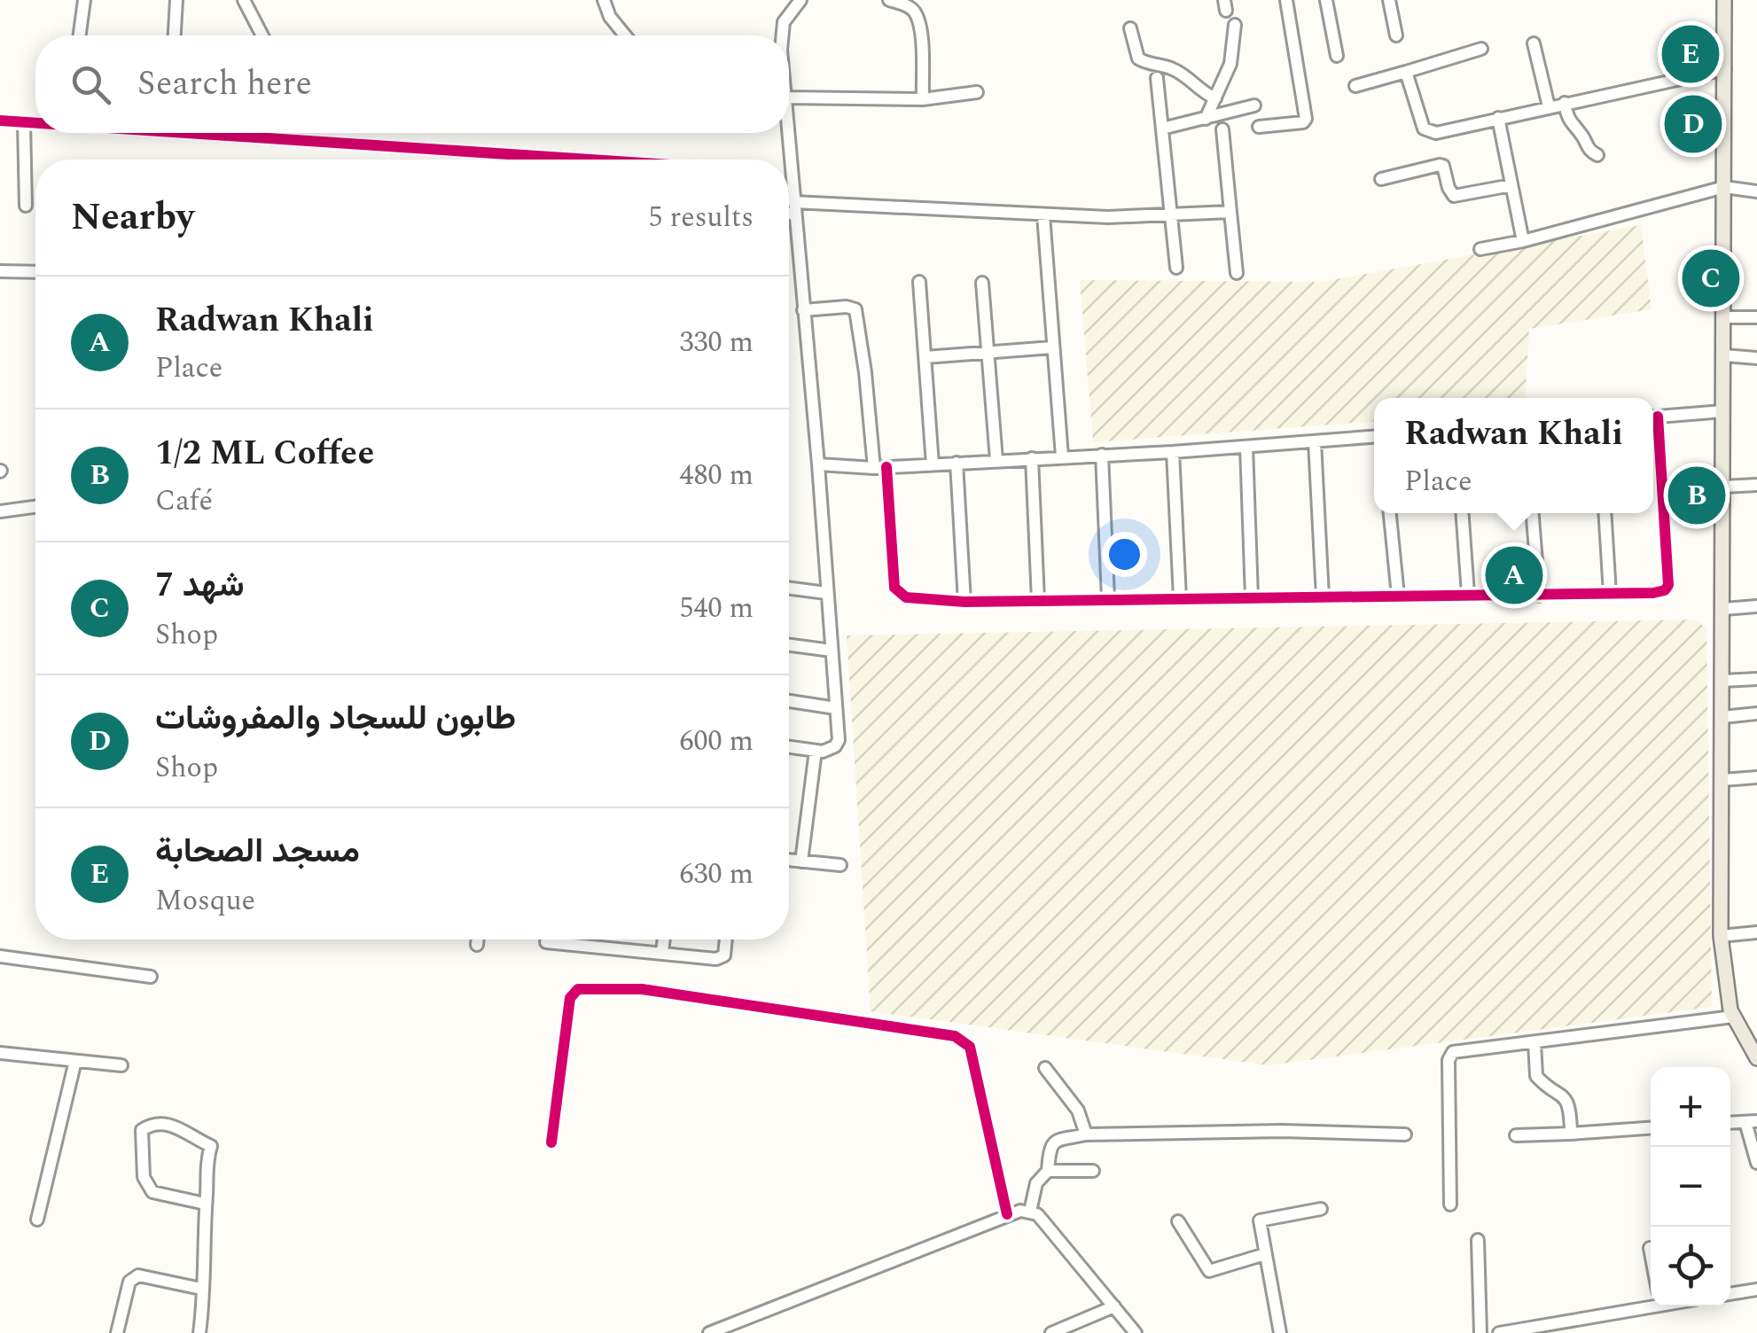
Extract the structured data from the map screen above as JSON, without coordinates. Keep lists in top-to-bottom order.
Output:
{
  "page": {
    "pins": [
      "E",
      "D",
      "C",
      "B",
      "A"
    ],
    "search": "Search here",
    "heading": ["Nearby", "5 results"],
    "list": [
      {
        "mark": "A",
        "name": "Radwan Khali",
        "note": "Place",
        "value": "330 m"
      },
      {
        "mark": "B",
        "name": "1/2 ML Coffee",
        "note": "Café",
        "value": "480 m"
      },
      {
        "mark": "C",
        "name": "شهد 7",
        "note": "Shop",
        "value": "540 m"
      },
      {
        "mark": "D",
        "name": "طابون للسجاد والمفروشات",
        "note": "Shop",
        "value": "600 m"
      },
      {
        "mark": "E",
        "name": "مسجد الصحابة",
        "note": "Mosque",
        "value": "630 m"
      }
    ],
    "popup": ["Radwan Khali", "Place"],
    "map_buttons": ["+", "−"]
  }
}
